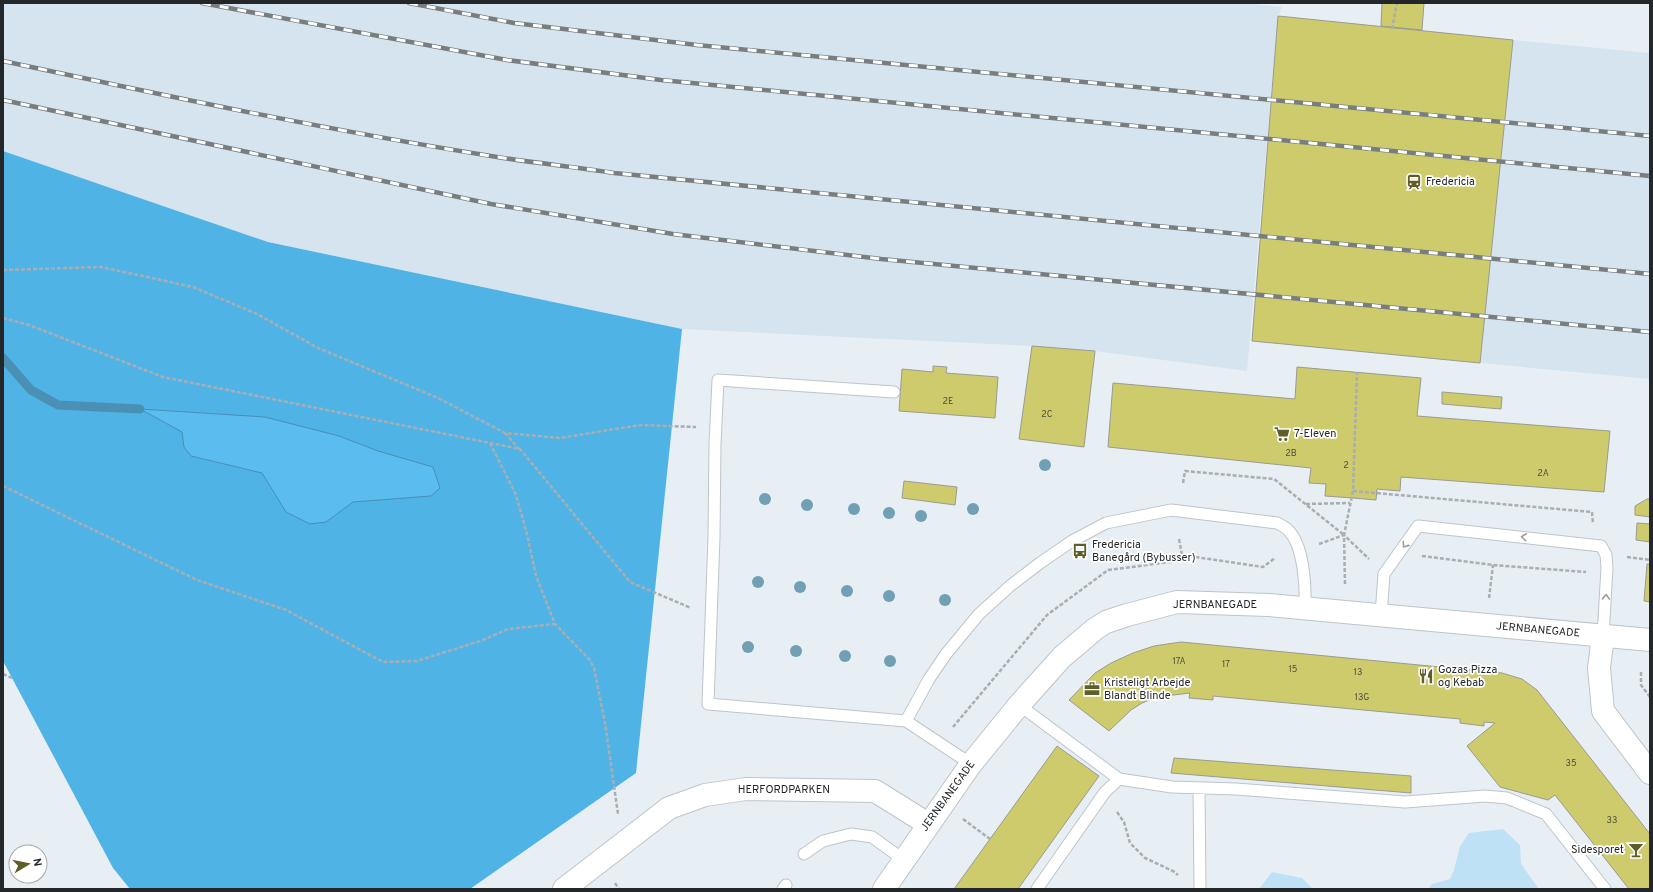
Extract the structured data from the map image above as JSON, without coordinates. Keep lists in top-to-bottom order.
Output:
{
  "streets": {
    "street": ["JERNBANEGADE", "HERFORDPARKEN"]
  },
  "crossings": [
    ["JERNBANEGADE", "HERFORDPARKEN"]
  ],
  "places": {
    "station": ["Fredericia"],
    "supermarket": ["7-Eleven"],
    "bus stop": ["Fredericia Banegård (Bybusser)"],
    "restaurant": ["Gozas Pizza og Kebab"],
    "office": ["Kristeligt Arbejde Blandt Blinde"],
    "bar": ["Sidesporet"]
  },
  "house_numbers": [
    "2E",
    "2C",
    "2B",
    "2",
    "2A",
    "17A",
    "17",
    "15",
    "13",
    "13G",
    "35",
    "33"
  ],
  "north": "right"
}
